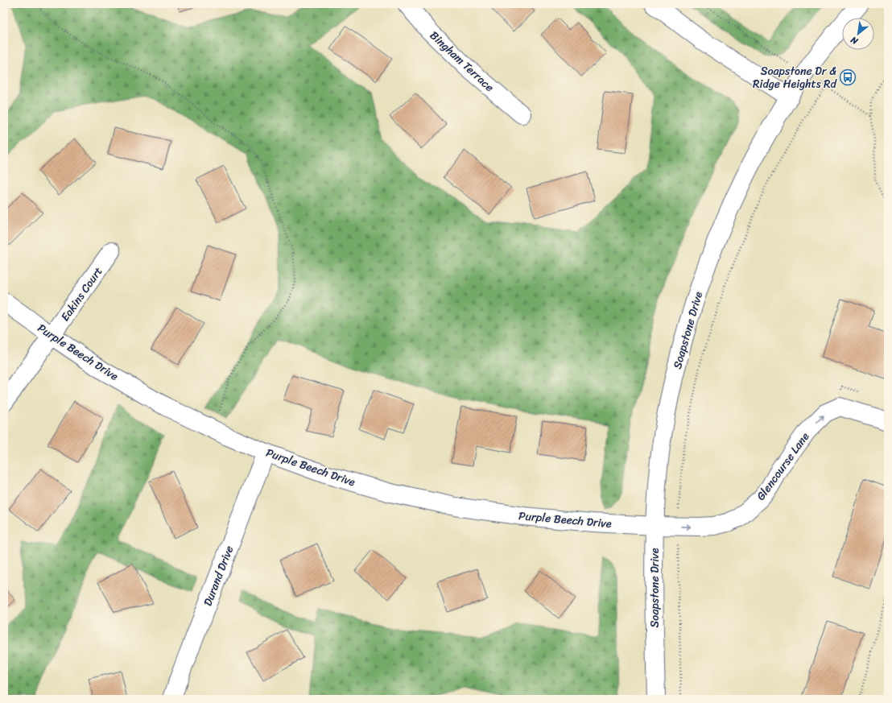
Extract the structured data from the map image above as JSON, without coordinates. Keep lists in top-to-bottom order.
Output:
{
  "streets": {
    "street": [
      "Bingham Terrace",
      "Eakins Court",
      "Soapstone Drive",
      "Purple Beech Drive",
      "Glencourse Lane",
      "Durand Drive"
    ]
  },
  "crossings": [
    ["Eakins Court", "Purple Beech Drive"],
    ["Soapstone Drive", "Purple Beech Drive"],
    ["Soapstone Drive", "Glencourse Lane"],
    ["Purple Beech Drive", "Glencourse Lane"],
    ["Purple Beech Drive", "Durand Drive"]
  ],
  "one_way": ["Glencourse Lane"],
  "places": {
    "bus stop": ["Soapstone Dr & Ridge Heights Rd"]
  },
  "north": "bottom left"
}
